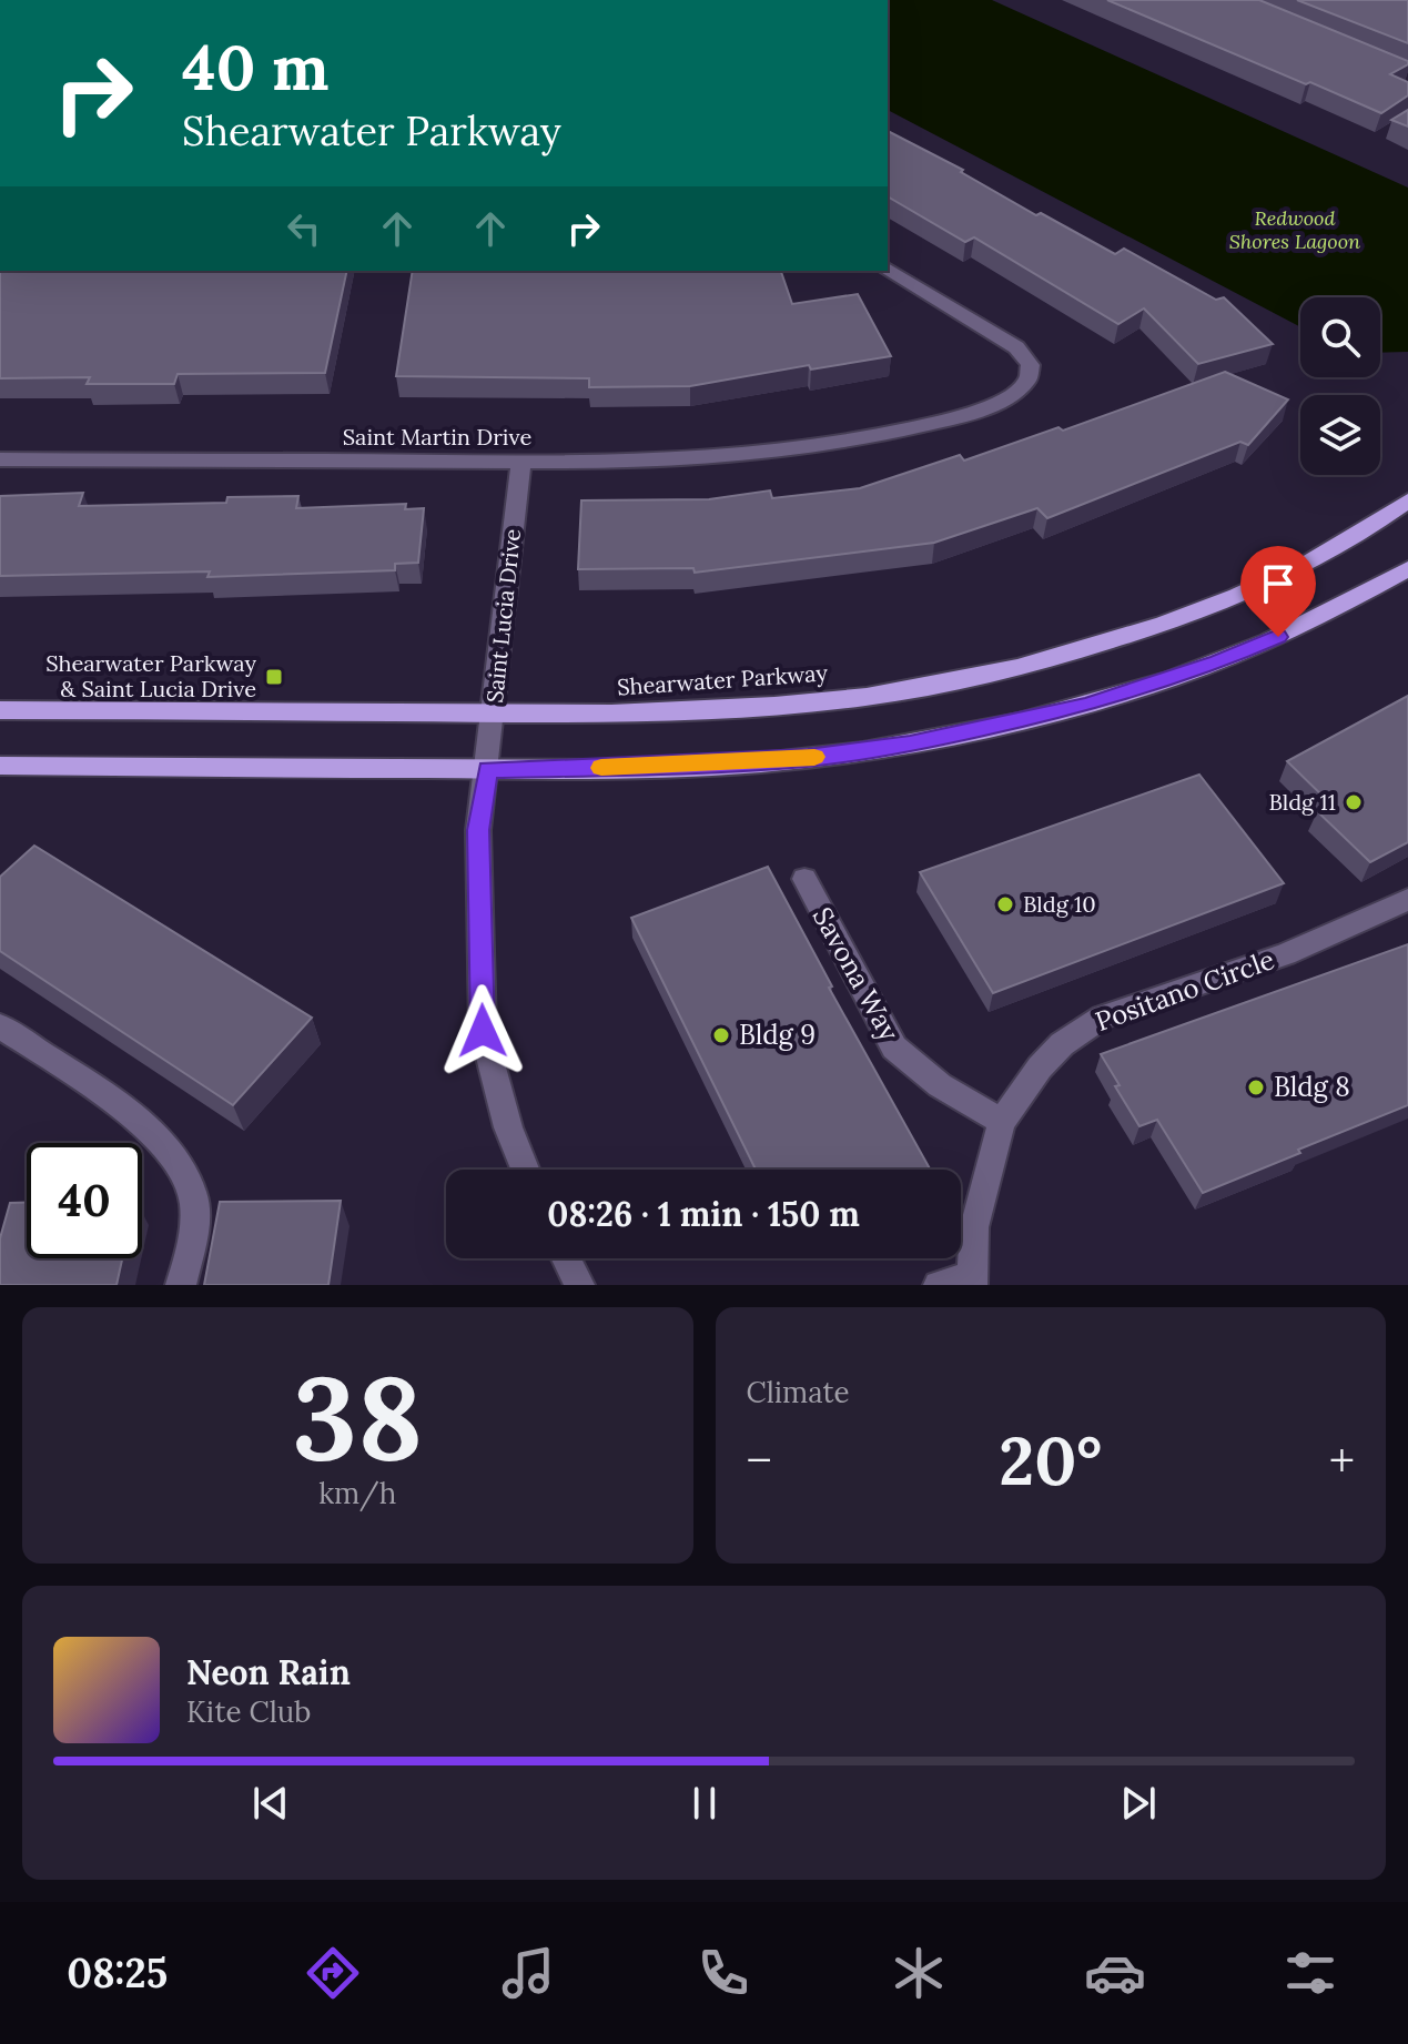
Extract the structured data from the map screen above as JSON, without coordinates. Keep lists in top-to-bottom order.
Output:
{
  "streets": {
    "main road": ["Shearwater Parkway"],
    "street": [
      "Saint Martin Drive",
      "Saint Lucia Drive",
      "Savona Way",
      "Positano Circle"
    ]
  },
  "crossings": [
    ["Saint Martin Drive", "Saint Lucia Drive"],
    ["Saint Lucia Drive", "Shearwater Parkway"],
    ["Savona Way", "Positano Circle"]
  ],
  "water": ["Redwood Shores Lagoon"],
  "places": {
    "transit": ["Shearwater Parkway & Saint Lucia Drive"],
    "other": [
      "Bldg 11",
      "Bldg 10",
      "Bldg 9",
      "Bldg 8"
    ]
  },
  "page": {
    "turn": ["40 m", "Shearwater Parkway"],
    "limit": "40",
    "trip": "08:26 · 1 min · 150 m",
    "tile": [
      ["38", "km/h"],
      "Climate"
    ],
    "heat": ["−", "20°", "+"],
    "song": ["Neon Rain", "Kite Club"],
    "tabs": "08:25"
  }
}
